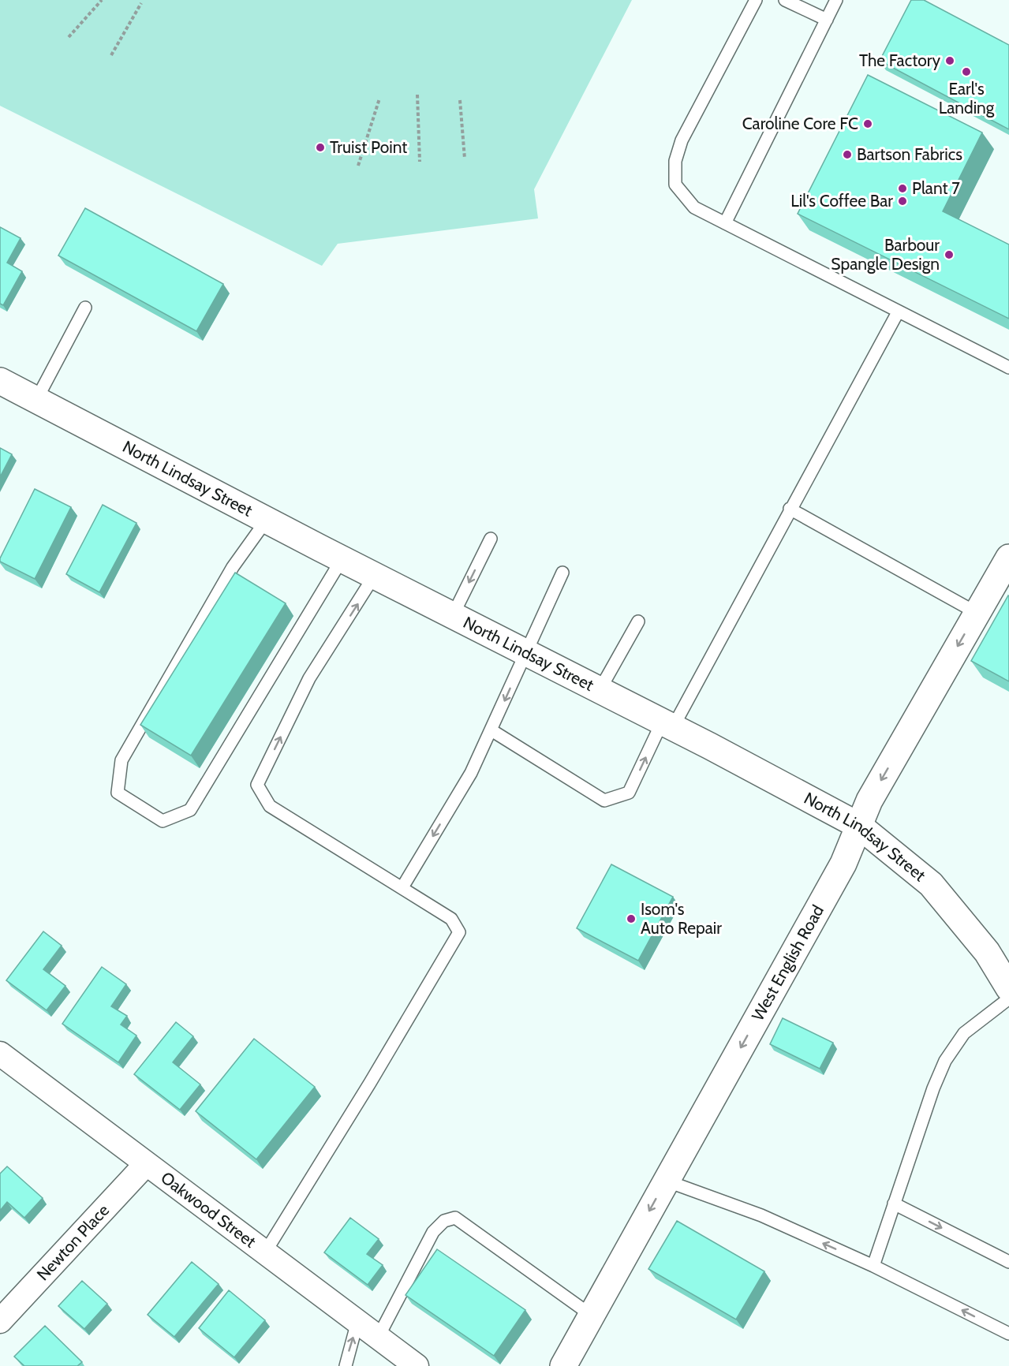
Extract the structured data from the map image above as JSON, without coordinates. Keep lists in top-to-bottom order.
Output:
{
  "streets": {
    "main road": ["North Lindsay Street", "West English Road"],
    "street": ["Oakwood Street", "Newton Place"]
  },
  "crossings": [
    ["North Lindsay Street", "West English Road"],
    ["Oakwood Street", "Newton Place"]
  ],
  "one_way": ["West English Road"],
  "places": [
    "The Factory",
    "Earl's Landing",
    "Caroline Core FC",
    "Truist Point",
    "Bartson Fabrics",
    "Plant 7",
    "Lil's Coffee Bar",
    "Barbour Spangle Design",
    "Isom's Auto Repair"
  ]
}
